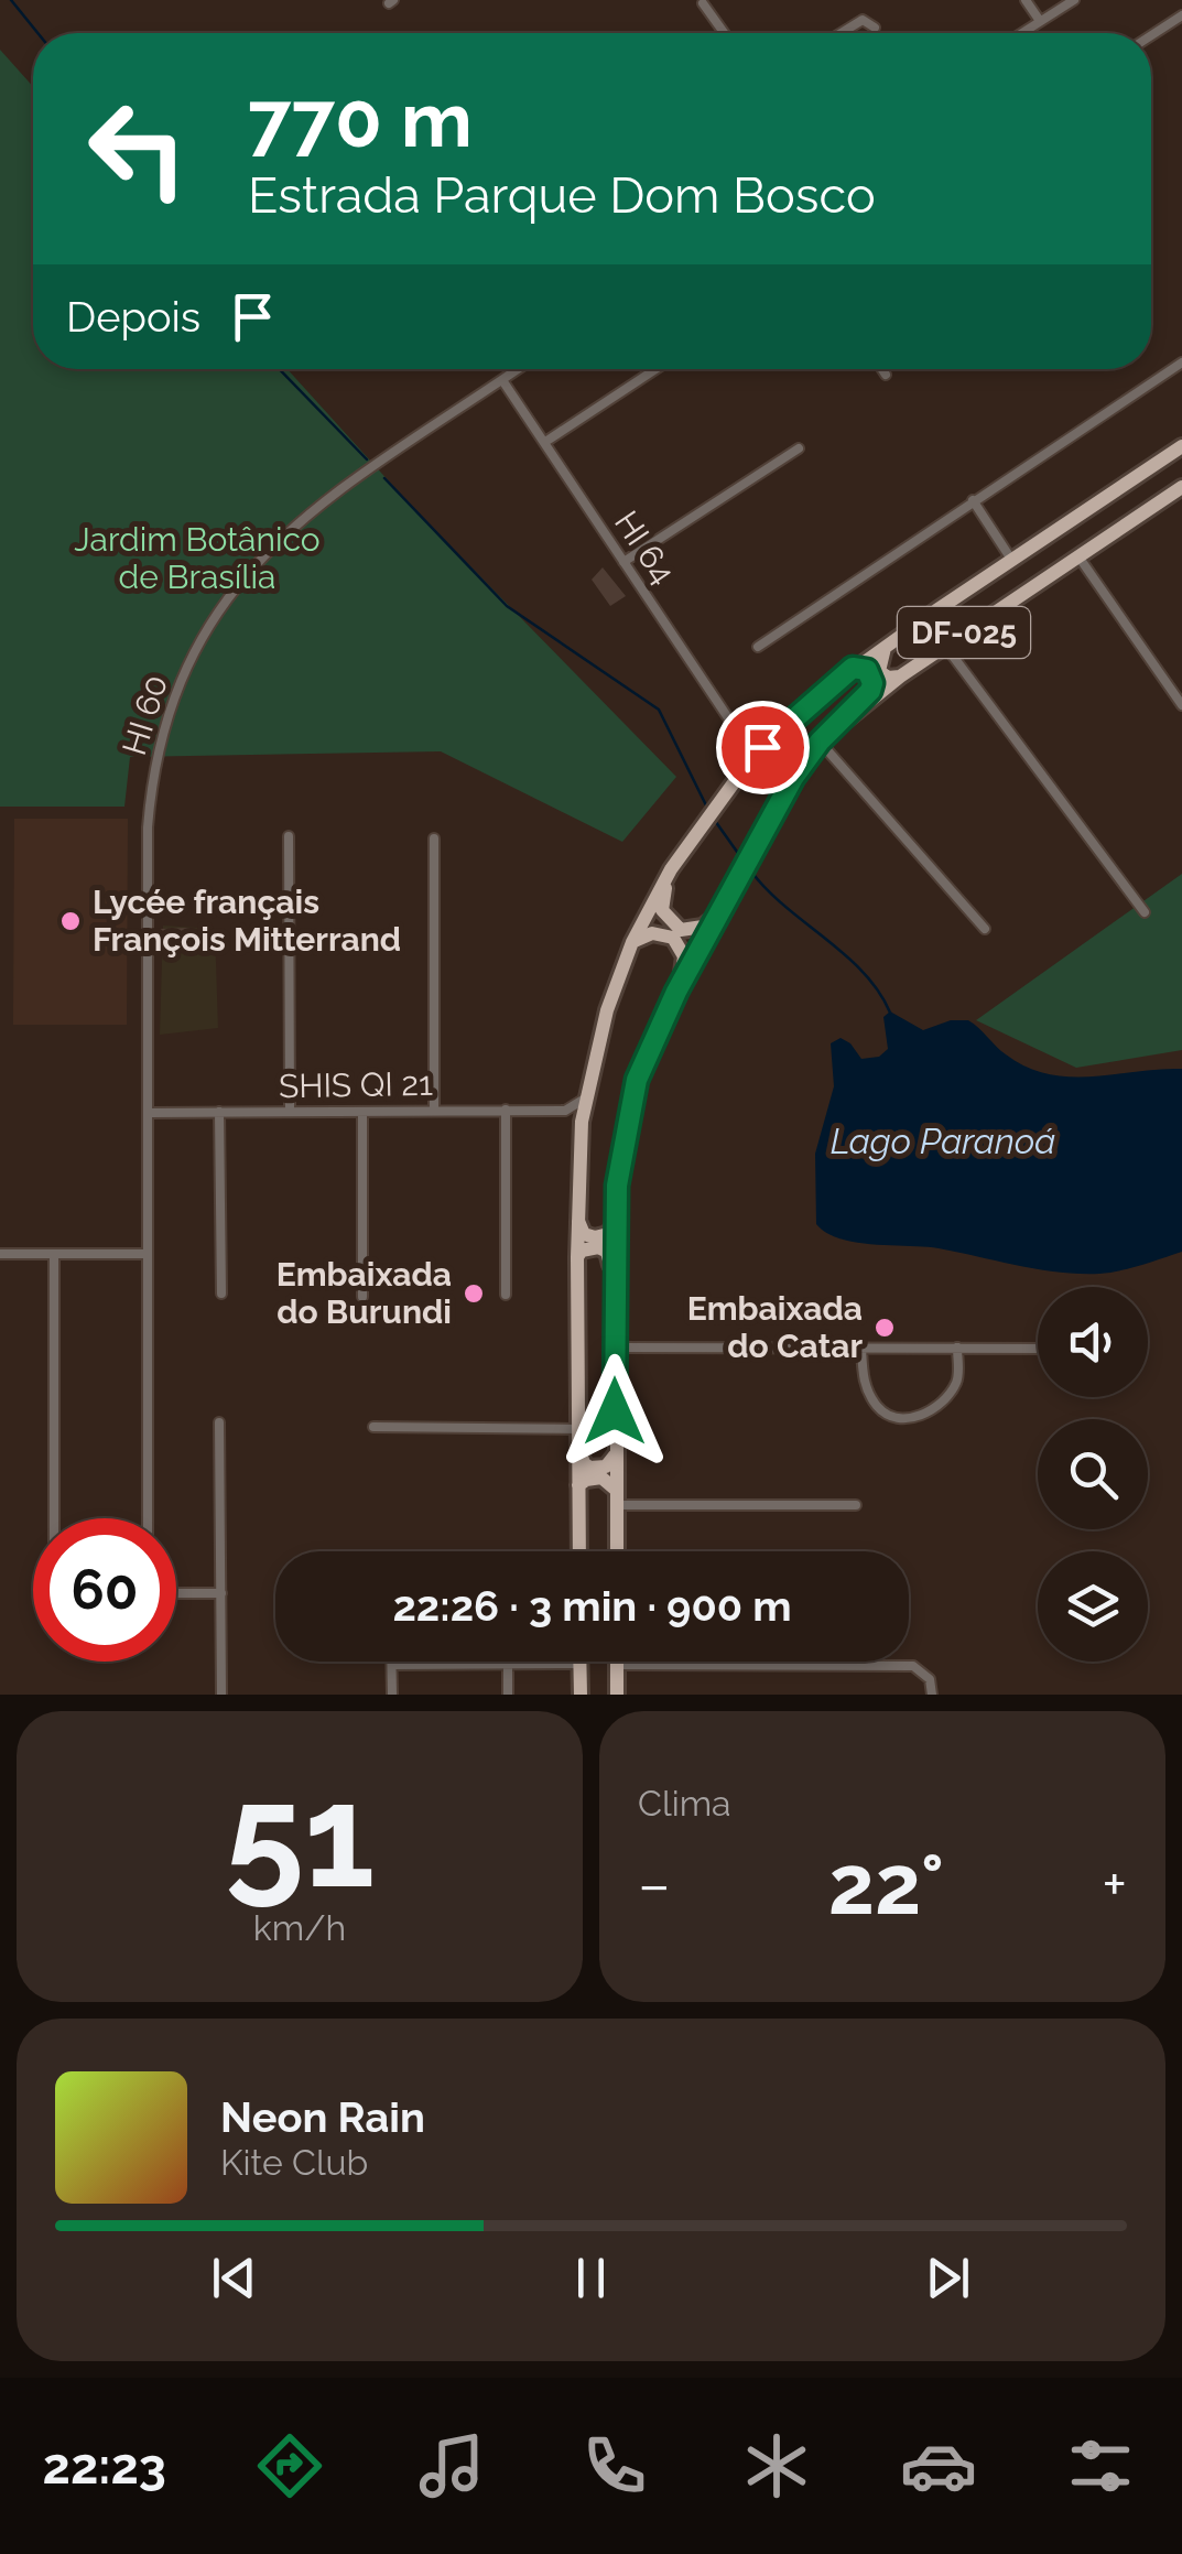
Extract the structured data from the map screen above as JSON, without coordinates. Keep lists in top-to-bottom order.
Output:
{
  "streets": {
    "main road": ["DF-025"],
    "street": ["HI 64", "HI 60", "SHIS QI 21"]
  },
  "crossings": [
    ["HI 64", "DF-025"],
    ["HI 64", "HI 60"],
    ["DF-025", "SHIS QI 21"],
    ["HI 60", "SHIS QI 21"]
  ],
  "water": ["Lago Paranoá"],
  "parks": ["Jardim Botânico de Brasília"],
  "places": ["Lycée français François Mitterrand", "Embaixada do Burundi", "Embaixada do Catar"],
  "page": {
    "turn": ["770 m", "Estrada Parque Dom Bosco"],
    "then": "Depois",
    "limit": "60",
    "trip": "22:26 · 3 min · 900 m",
    "tile": [
      ["51", "km/h"],
      "Clima"
    ],
    "heat": ["−", "22°", "+"],
    "song": ["Neon Rain", "Kite Club"],
    "tabs": "22:23"
  }
}
